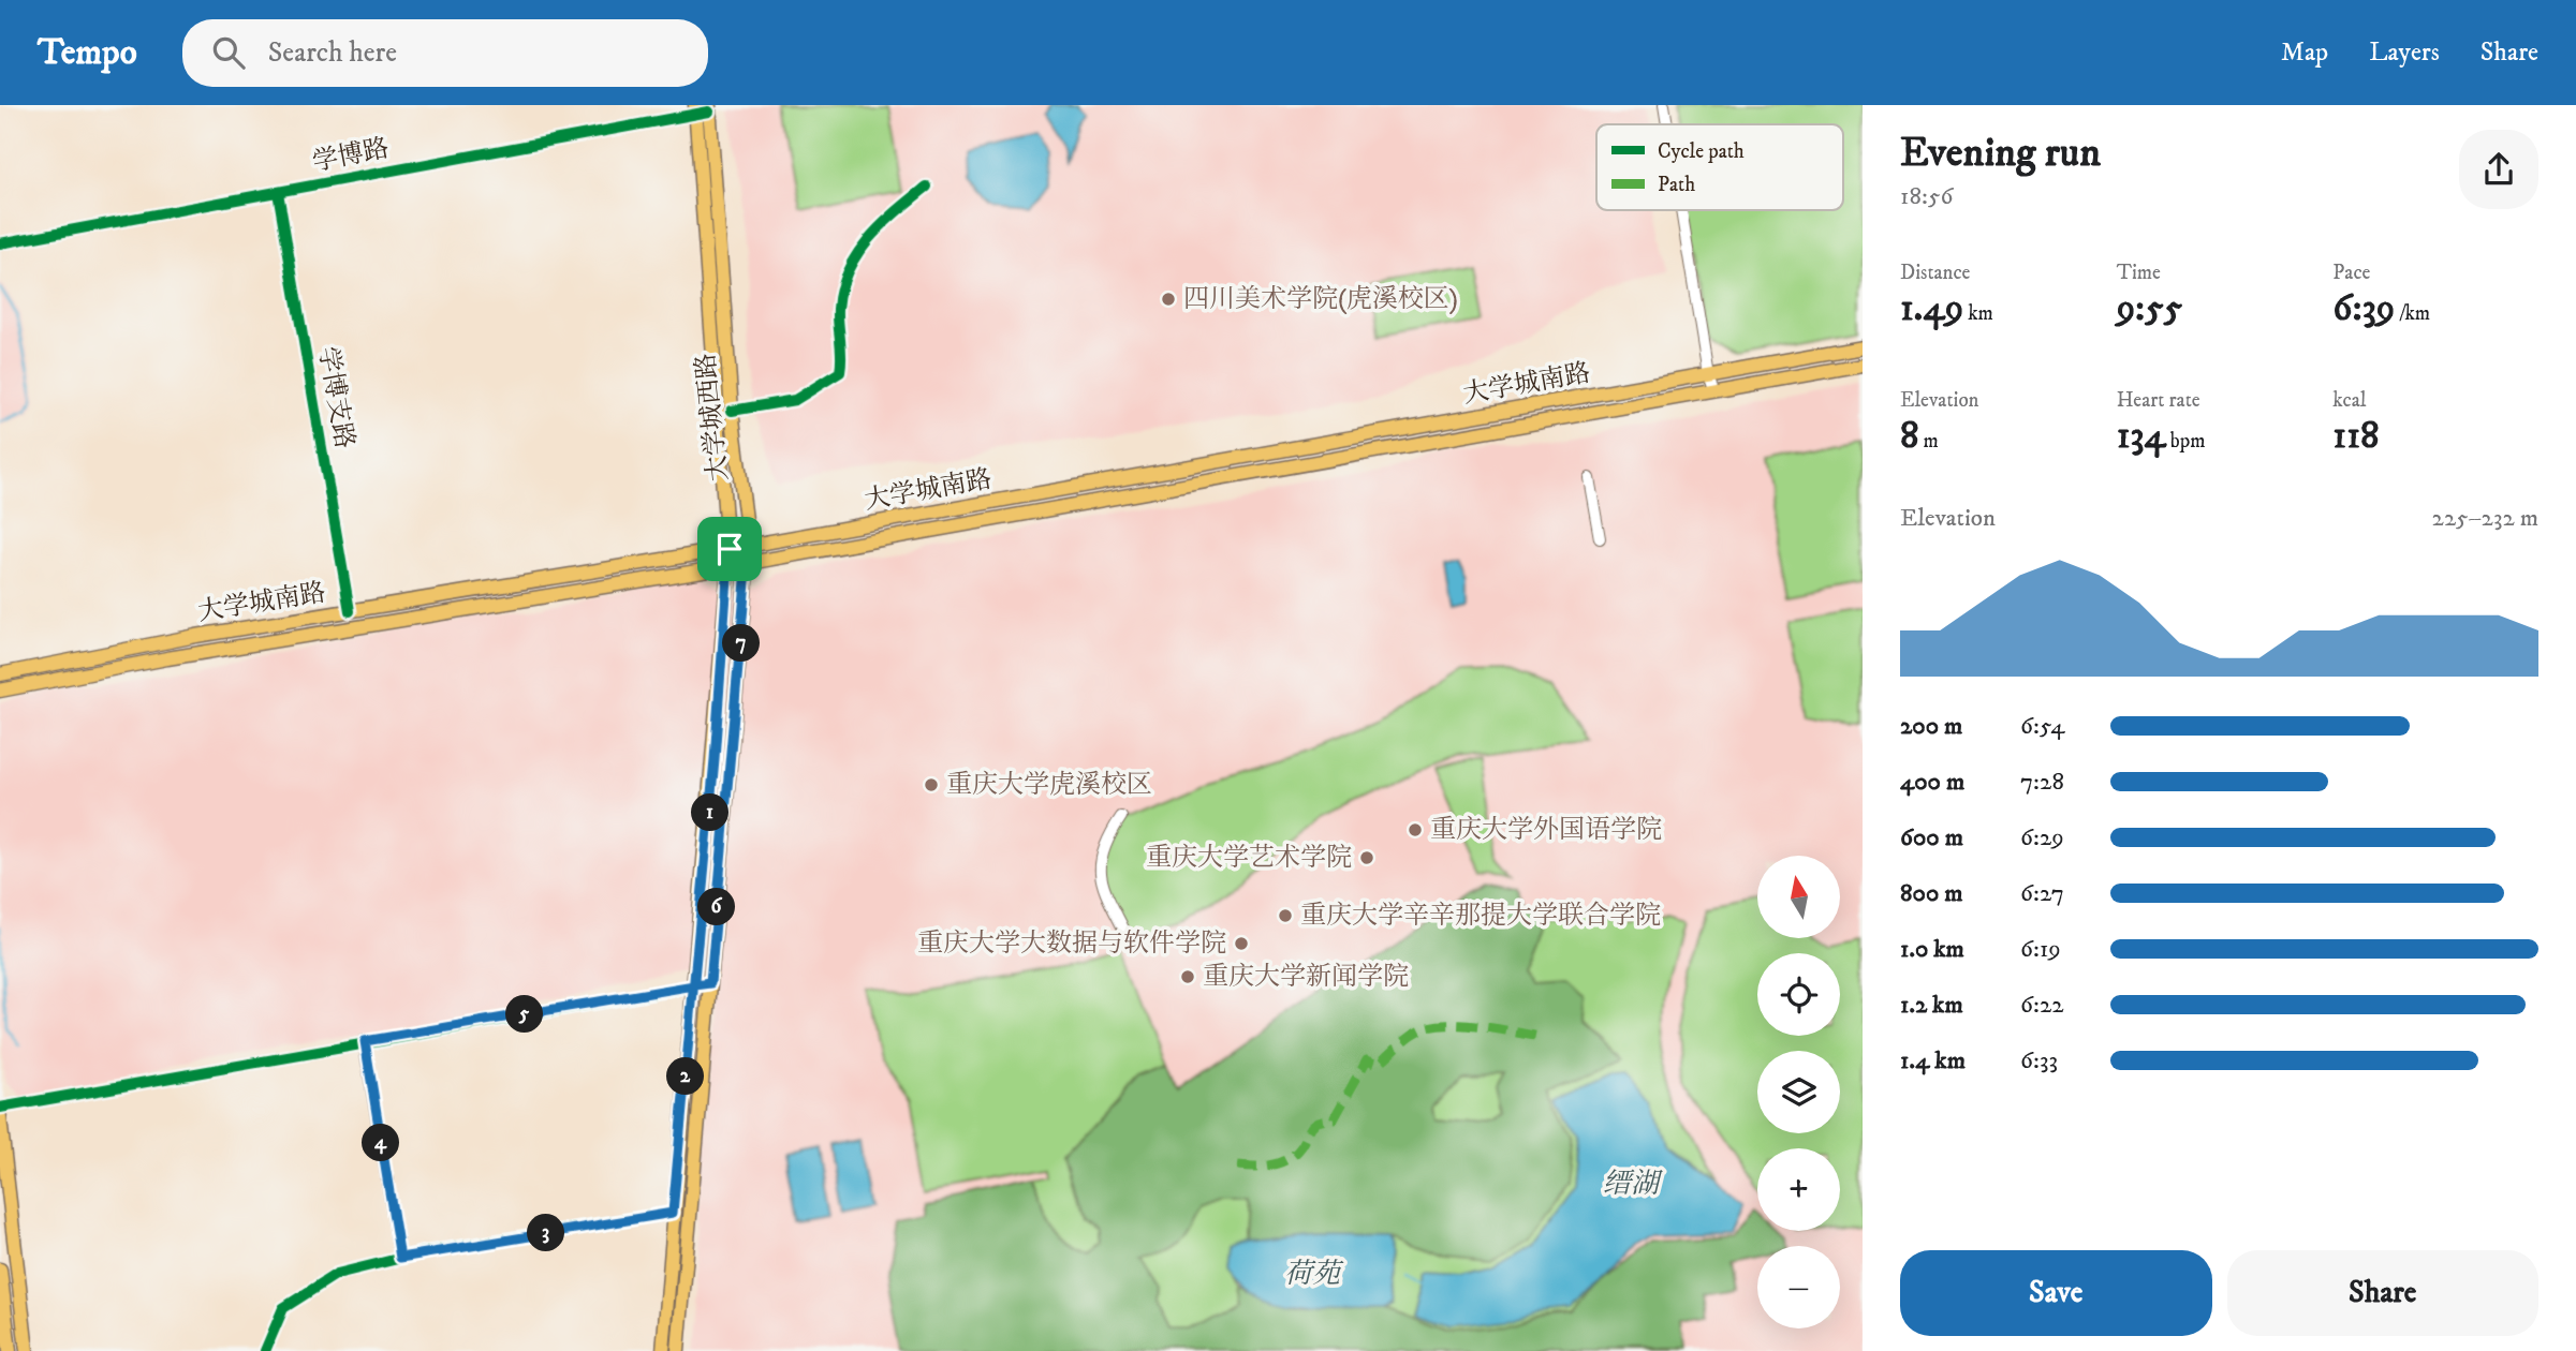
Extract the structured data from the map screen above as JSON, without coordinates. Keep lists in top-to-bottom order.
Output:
{
  "streets": {
    "main road": ["大学城南路", "大学城西路"],
    "street": ["学博路", "学博支路"]
  },
  "crossings": [
    ["学博路", "学博支路"],
    ["学博路", "大学城西路"],
    ["大学城南路", "学博支路"],
    ["大学城南路", "大学城西路"]
  ],
  "water": ["缙湖", "荷苑"],
  "places": [
    "四川美术学院(虎溪校区)",
    "重庆大学虎溪校区",
    "重庆大学外国语学院",
    "重庆大学艺术学院",
    "重庆大学辛辛那提大学联合学院",
    "重庆大学大数据与软件学院",
    "重庆大学新闻学院"
  ],
  "legend": ["Cycle path", "Path"],
  "north": "top",
  "page": {
    "header": "Tempo",
    "search": "Search here",
    "nav": ["Map", "Layers", "Share"],
    "heading": ["Evening run", "18:56"],
    "stats": [
      ["Distance", "1.49 km"],
      ["Time", "9:55"],
      ["Pace", "6:39 /km"],
      ["Elevation", "8 m"],
      ["Heart rate", "134 bpm"],
      ["kcal", "118"]
    ],
    "chart": ["Elevation", "225–232 m"],
    "pins": [
      "7",
      "1",
      "6",
      "5",
      "2",
      "4",
      "3"
    ],
    "list": [
      {
        "name": "200 m",
        "note": "6:54"
      },
      {
        "name": "400 m",
        "note": "7:28"
      },
      {
        "name": "600 m",
        "note": "6:29"
      },
      {
        "name": "800 m",
        "note": "6:27"
      },
      {
        "name": "1.0 km",
        "note": "6:19"
      },
      {
        "name": "1.2 km",
        "note": "6:22"
      },
      {
        "name": "1.4 km",
        "note": "6:33"
      }
    ],
    "map_buttons": ["+", "−"],
    "buttons": ["Save", "Share"]
  }
}
